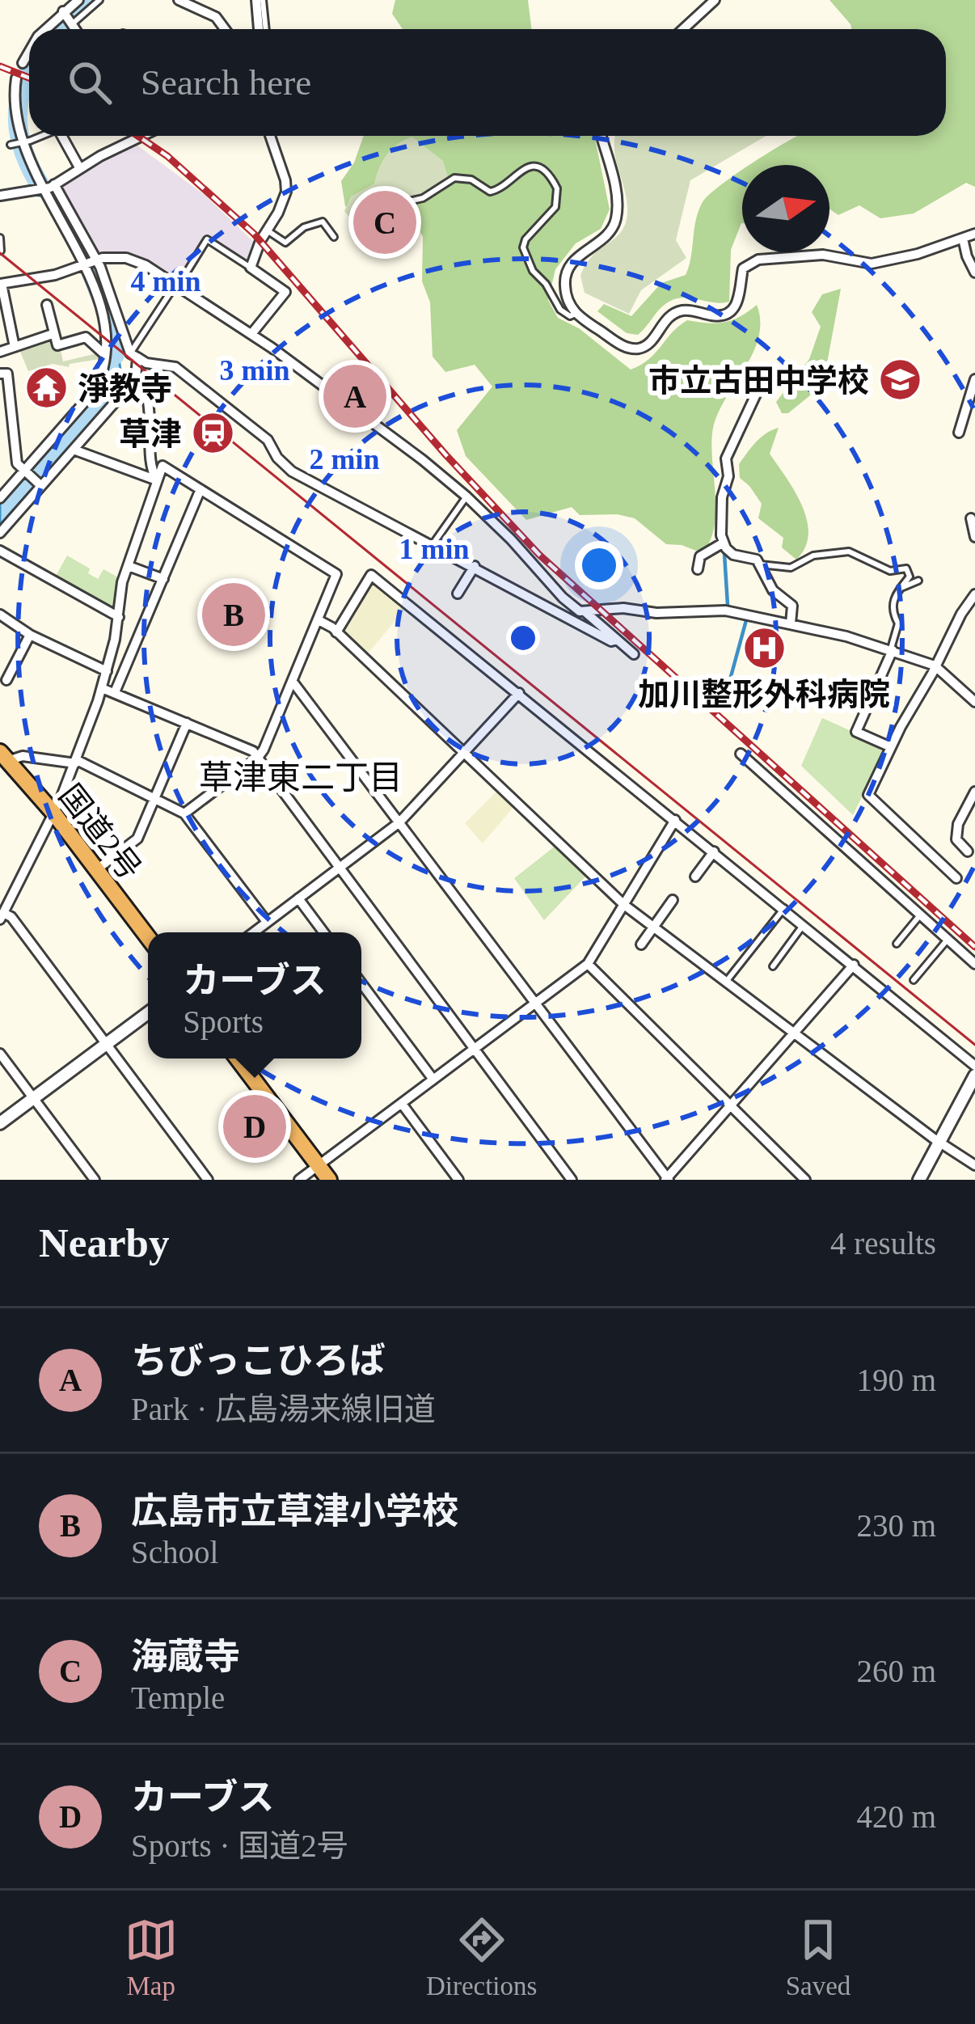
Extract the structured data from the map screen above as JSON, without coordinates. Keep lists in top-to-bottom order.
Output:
{
  "streets": {
    "highway": ["国道2号"]
  },
  "districts": ["草津東二丁目"],
  "places": {
    "school or university": ["市立古田中学校"],
    "temple": ["淨教寺"],
    "station": ["草津"],
    "hospital": ["加川整形外科病院"]
  },
  "north": "right",
  "page": {
    "search": "Search here",
    "pins": [
      "C",
      "A",
      "B",
      "D"
    ],
    "popup": ["カーブス", "Sports"],
    "heading": ["Nearby", "4 results"],
    "list": [
      {
        "mark": "A",
        "name": "ちびっこひろば",
        "note": "Park · 広島湯来線旧道",
        "value": "190 m"
      },
      {
        "mark": "B",
        "name": "広島市立草津小学校",
        "note": "School",
        "value": "230 m"
      },
      {
        "mark": "C",
        "name": "海蔵寺",
        "note": "Temple",
        "value": "260 m"
      },
      {
        "mark": "D",
        "name": "カーブス",
        "note": "Sports · 国道2号",
        "value": "420 m"
      }
    ],
    "nav": ["Map", "Directions", "Saved"]
  },
  "rings": [
    "4 min",
    "3 min",
    "2 min",
    "1 min"
  ]
}
